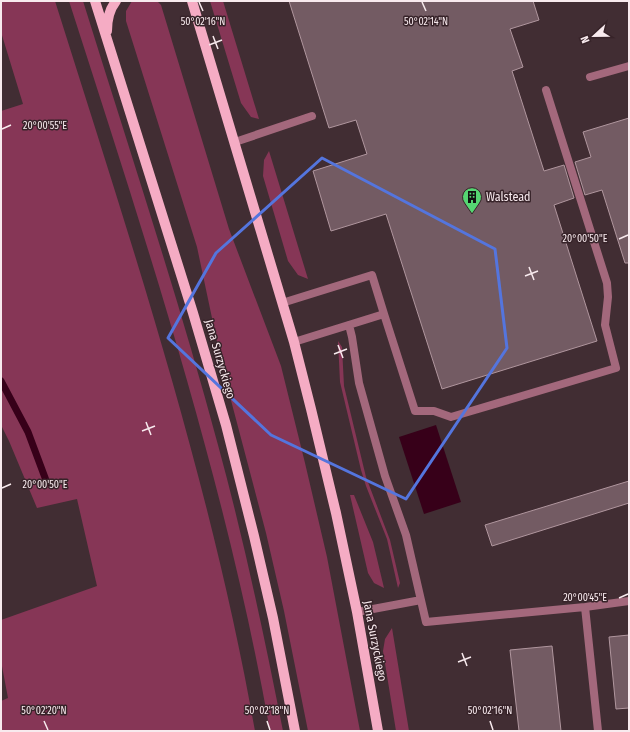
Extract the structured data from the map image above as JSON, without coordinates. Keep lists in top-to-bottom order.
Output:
{
  "streets": {
    "main road": ["Jana Surzyckiego"]
  },
  "places": {
    "building": ["Walstead"]
  },
  "north": "left",
  "coordinates": [
    "50°02'16\"N",
    "50°02'14\"N",
    "20°00'55\"E",
    "20°00'50\"E",
    "20°00'45\"E",
    "50°02'20\"N",
    "50°02'18\"N"
  ]
}
